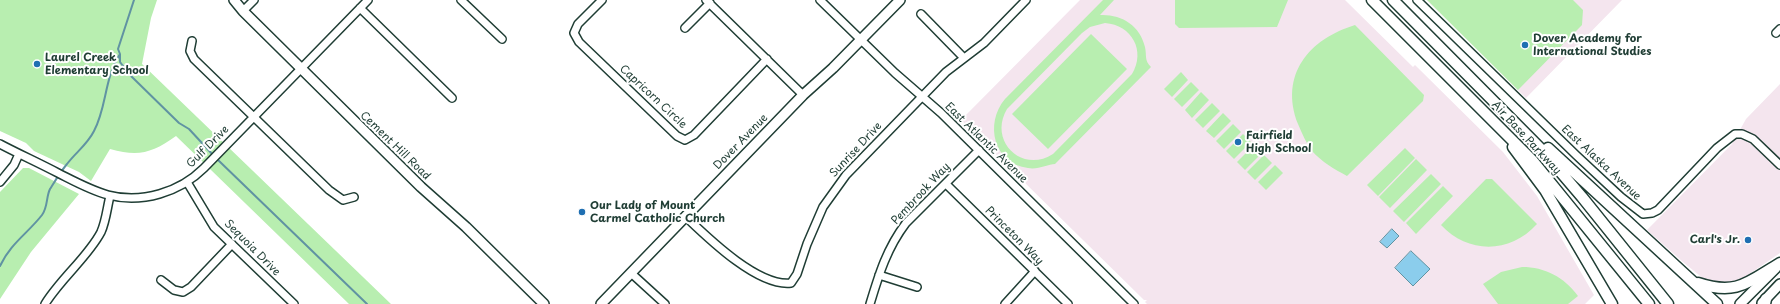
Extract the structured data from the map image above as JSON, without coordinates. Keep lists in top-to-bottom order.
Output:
{
  "streets": {
    "main road": ["Air Base Parkway", "Dover Avenue", "Cement Hill Road"],
    "street": [
      "Capricorn Circle",
      "East Atlantic Avenue",
      "Gulf Drive",
      "Sunrise Drive",
      "East Alaska Avenue",
      "Pembrook Way",
      "Princeton Way",
      "Sequoia Drive"
    ]
  },
  "crossings": [
    ["Dover Avenue", "East Atlantic Avenue"],
    ["Dover Avenue", "Sunrise Drive"],
    ["East Atlantic Avenue", "Sunrise Drive"],
    ["East Atlantic Avenue", "Pembrook Way"],
    ["Cement Hill Road", "Gulf Drive"],
    ["Gulf Drive", "Sequoia Drive"],
    ["Pembrook Way", "Princeton Way"]
  ],
  "places": [
    "Dover Academy for International Studies",
    "Laurel Creek Elementary School",
    "Fairfield High School",
    "Our Lady of Mount Carmel Catholic Church",
    "Carl's Jr."
  ]
}
